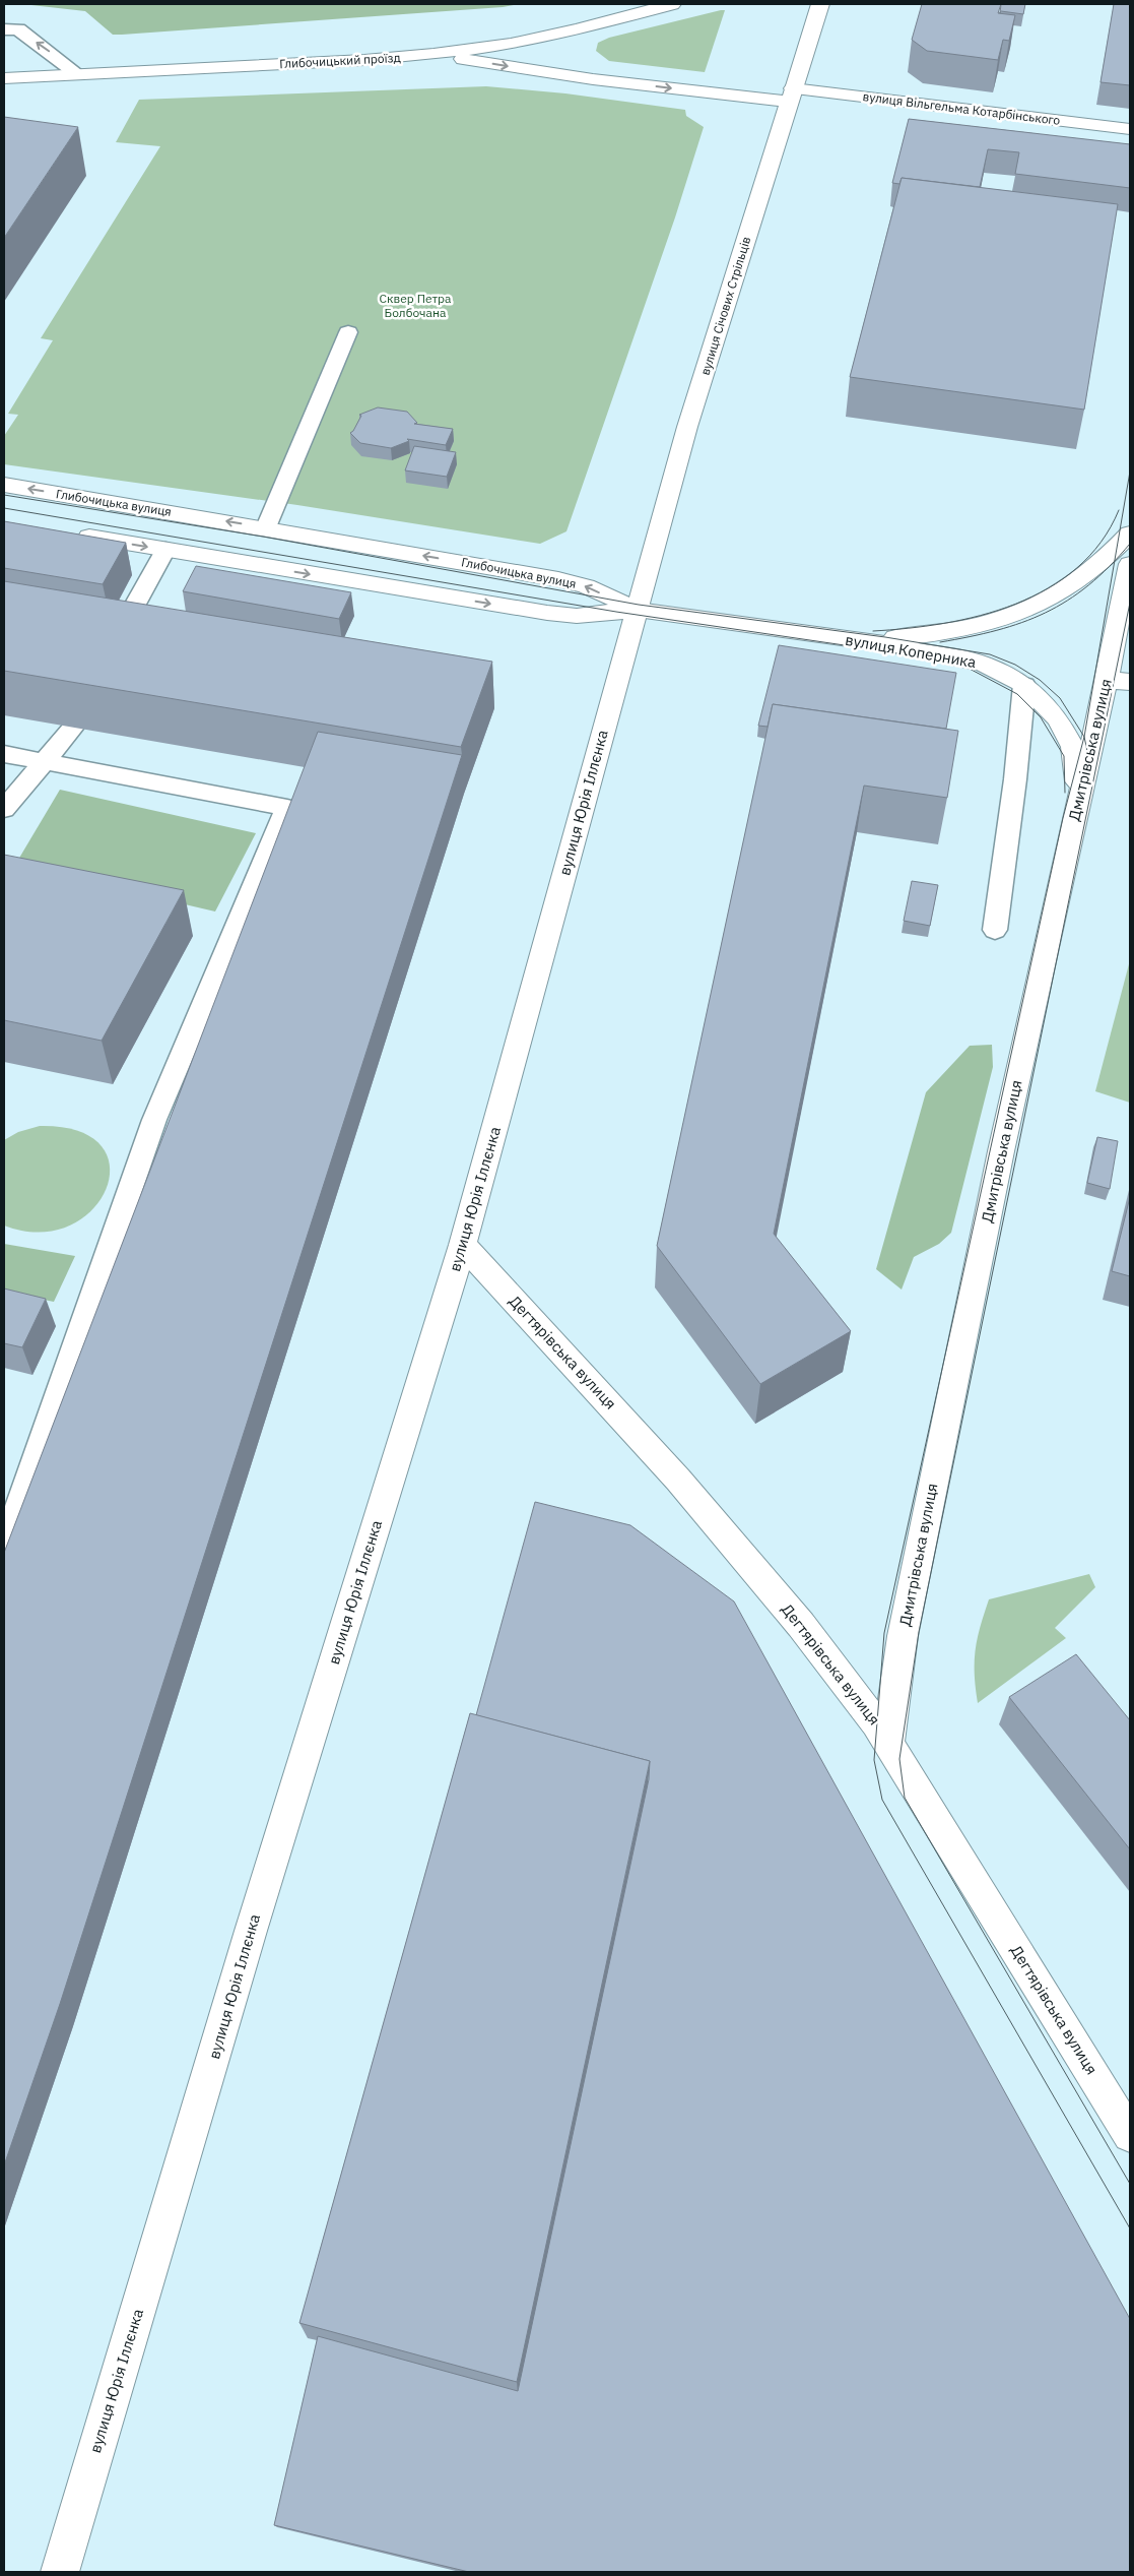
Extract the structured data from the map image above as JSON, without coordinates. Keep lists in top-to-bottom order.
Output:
{
  "streets": {
    "main road": [
      "Глибочицький проїзд",
      "вулиця Вільгельма Котарбінського",
      "вулиця Січових Стрільців",
      "Глибочицька вулиця",
      "вулиця Коперника",
      "Дмитрівська вулиця",
      "вулиця Юрія Іллєнка",
      "Дегтярівська вулиця"
    ]
  },
  "crossings": [
    ["Глибочицький проїзд", "вулиця Вільгельма Котарбінського"],
    ["вулиця Вільгельма Котарбінського", "вулиця Січових Стрільців"],
    ["вулиця Січових Стрільців", "Глибочицька вулиця"],
    ["вулиця Січових Стрільців", "вулиця Коперника"],
    ["вулиця Січових Стрільців", "вулиця Юрія Іллєнка"],
    ["Глибочицька вулиця", "вулиця Коперника"],
    ["Глибочицька вулиця", "вулиця Юрія Іллєнка"],
    ["вулиця Коперника", "Дмитрівська вулиця"],
    ["вулиця Коперника", "вулиця Юрія Іллєнка"],
    ["Дмитрівська вулиця", "Дегтярівська вулиця"],
    ["вулиця Юрія Іллєнка", "Дегтярівська вулиця"]
  ],
  "one_way": ["вулиця Вільгельма Котарбінського"],
  "parks": ["Сквер Петра Болбочана"]
}
